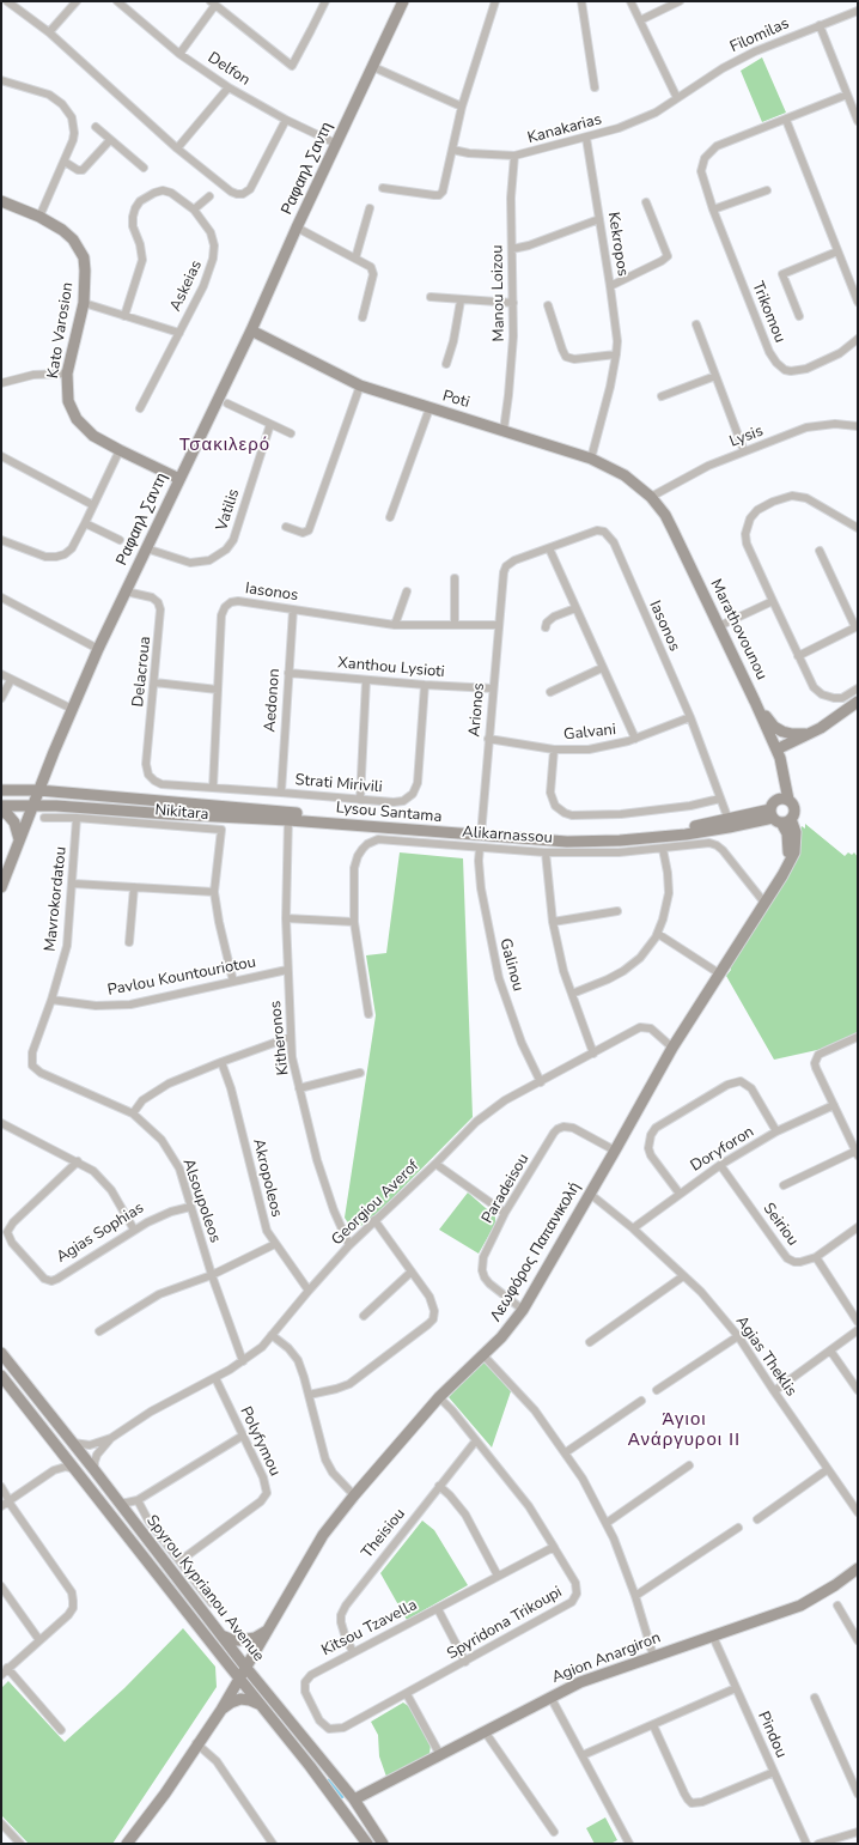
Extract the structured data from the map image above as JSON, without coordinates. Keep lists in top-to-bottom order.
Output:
{
  "streets": {
    "street": [
      "Filomilas",
      "Delfon",
      "Kanakarias",
      "Ραφαηλ Σαντη",
      "Kekropos",
      "Askeias",
      "Manou Loizou",
      "Trikomou",
      "Kato Varosion",
      "Poti",
      "Lysis",
      "Vatilis",
      "Iasonos",
      "Marathovounou",
      "Xanthou Lysioti",
      "Delacroua",
      "Aedonon",
      "Arionos",
      "Galvani",
      "Strati Mirivili",
      "Nikitara",
      "Lysou Santama",
      "Alikarnassou",
      "Mavrokordatou",
      "Galinou",
      "Pavlou Kountouriotou",
      "Kitheronos",
      "Doryforon",
      "Akropoleos",
      "Paradeisou",
      "Alsoupoleos",
      "Georgiou Averof",
      "Seiriou",
      "Agias Sophias",
      "Λεωφόρος Παπανικολή",
      "Agias Theklis",
      "Polyfymou",
      "Theisiou",
      "Spyrou Kyprianou Avenue",
      "Spyridona Trikoupi",
      "Kitsou Tzavella",
      "Agion Anargiron",
      "Pindou"
    ]
  },
  "crossings": [
    ["Filomilas", "Kanakarias"],
    ["Delfon", "Ραφαηλ Σαντη"],
    ["Kanakarias", "Kekropos"],
    ["Kanakarias", "Manou Loizou"],
    ["Ραφαηλ Σαντη", "Kato Varosion"],
    ["Ραφαηλ Σαντη", "Poti"],
    ["Ραφαηλ Σαντη", "Vatilis"],
    ["Ραφαηλ Σαντη", "Delacroua"],
    ["Ραφαηλ Σαντη", "Lysou Santama"],
    ["Kekropos", "Poti"],
    ["Manou Loizou", "Poti"],
    ["Poti", "Lysis"],
    ["Poti", "Marathovounou"],
    ["Lysis", "Marathovounou"],
    ["Iasonos", "Aedonon"],
    ["Iasonos", "Arionos"],
    ["Iasonos", "Galvani"],
    ["Iasonos", "Strati Mirivili"],
    ["Iasonos", "Lysou Santama"],
    ["Marathovounou", "Lysou Santama"],
    ["Marathovounou", "Λεωφόρος Παπανικολή"],
    ["Xanthou Lysioti", "Aedonon"],
    ["Xanthou Lysioti", "Arionos"],
    ["Xanthou Lysioti", "Strati Mirivili"],
    ["Delacroua", "Strati Mirivili"],
    ["Aedonon", "Strati Mirivili"],
    ["Arionos", "Galvani"],
    ["Arionos", "Lysou Santama"],
    ["Nikitara", "Mavrokordatou"],
    ["Nikitara", "Pavlou Kountouriotou"],
    ["Lysou Santama", "Kitheronos"],
    ["Lysou Santama", "Λεωφόρος Παπανικολή"],
    ["Alikarnassou", "Galinou"],
    ["Alikarnassou", "Λεωφόρος Παπανικολή"],
    ["Mavrokordatou", "Pavlou Kountouriotou"],
    ["Mavrokordatou", "Alsoupoleos"],
    ["Galinou", "Georgiou Averof"],
    ["Pavlou Kountouriotou", "Kitheronos"],
    ["Kitheronos", "Georgiou Averof"],
    ["Doryforon", "Seiriou"],
    ["Doryforon", "Agias Theklis"],
    ["Akropoleos", "Georgiou Averof"],
    ["Paradeisou", "Λεωφόρος Παπανικολή"],
    ["Alsoupoleos", "Georgiou Averof"],
    ["Alsoupoleos", "Agias Sophias"],
    ["Georgiou Averof", "Λεωφόρος Παπανικολή"],
    ["Georgiou Averof", "Polyfymou"],
    ["Georgiou Averof", "Spyrou Kyprianou Avenue"],
    ["Λεωφόρος Παπανικολή", "Agias Theklis"],
    ["Λεωφόρος Παπανικολή", "Spyrou Kyprianou Avenue"],
    ["Λεωφόρος Παπανικολή", "Spyridona Trikoupi"],
    ["Theisiou", "Spyridona Trikoupi"],
    ["Theisiou", "Kitsou Tzavella"],
    ["Spyrou Kyprianou Avenue", "Agion Anargiron"],
    ["Spyridona Trikoupi", "Kitsou Tzavella"],
    ["Agion Anargiron", "Pindou"]
  ],
  "districts": ["Τσακιλερό", "Άγιοι Ανάργυροι ΙΙ"]
}
